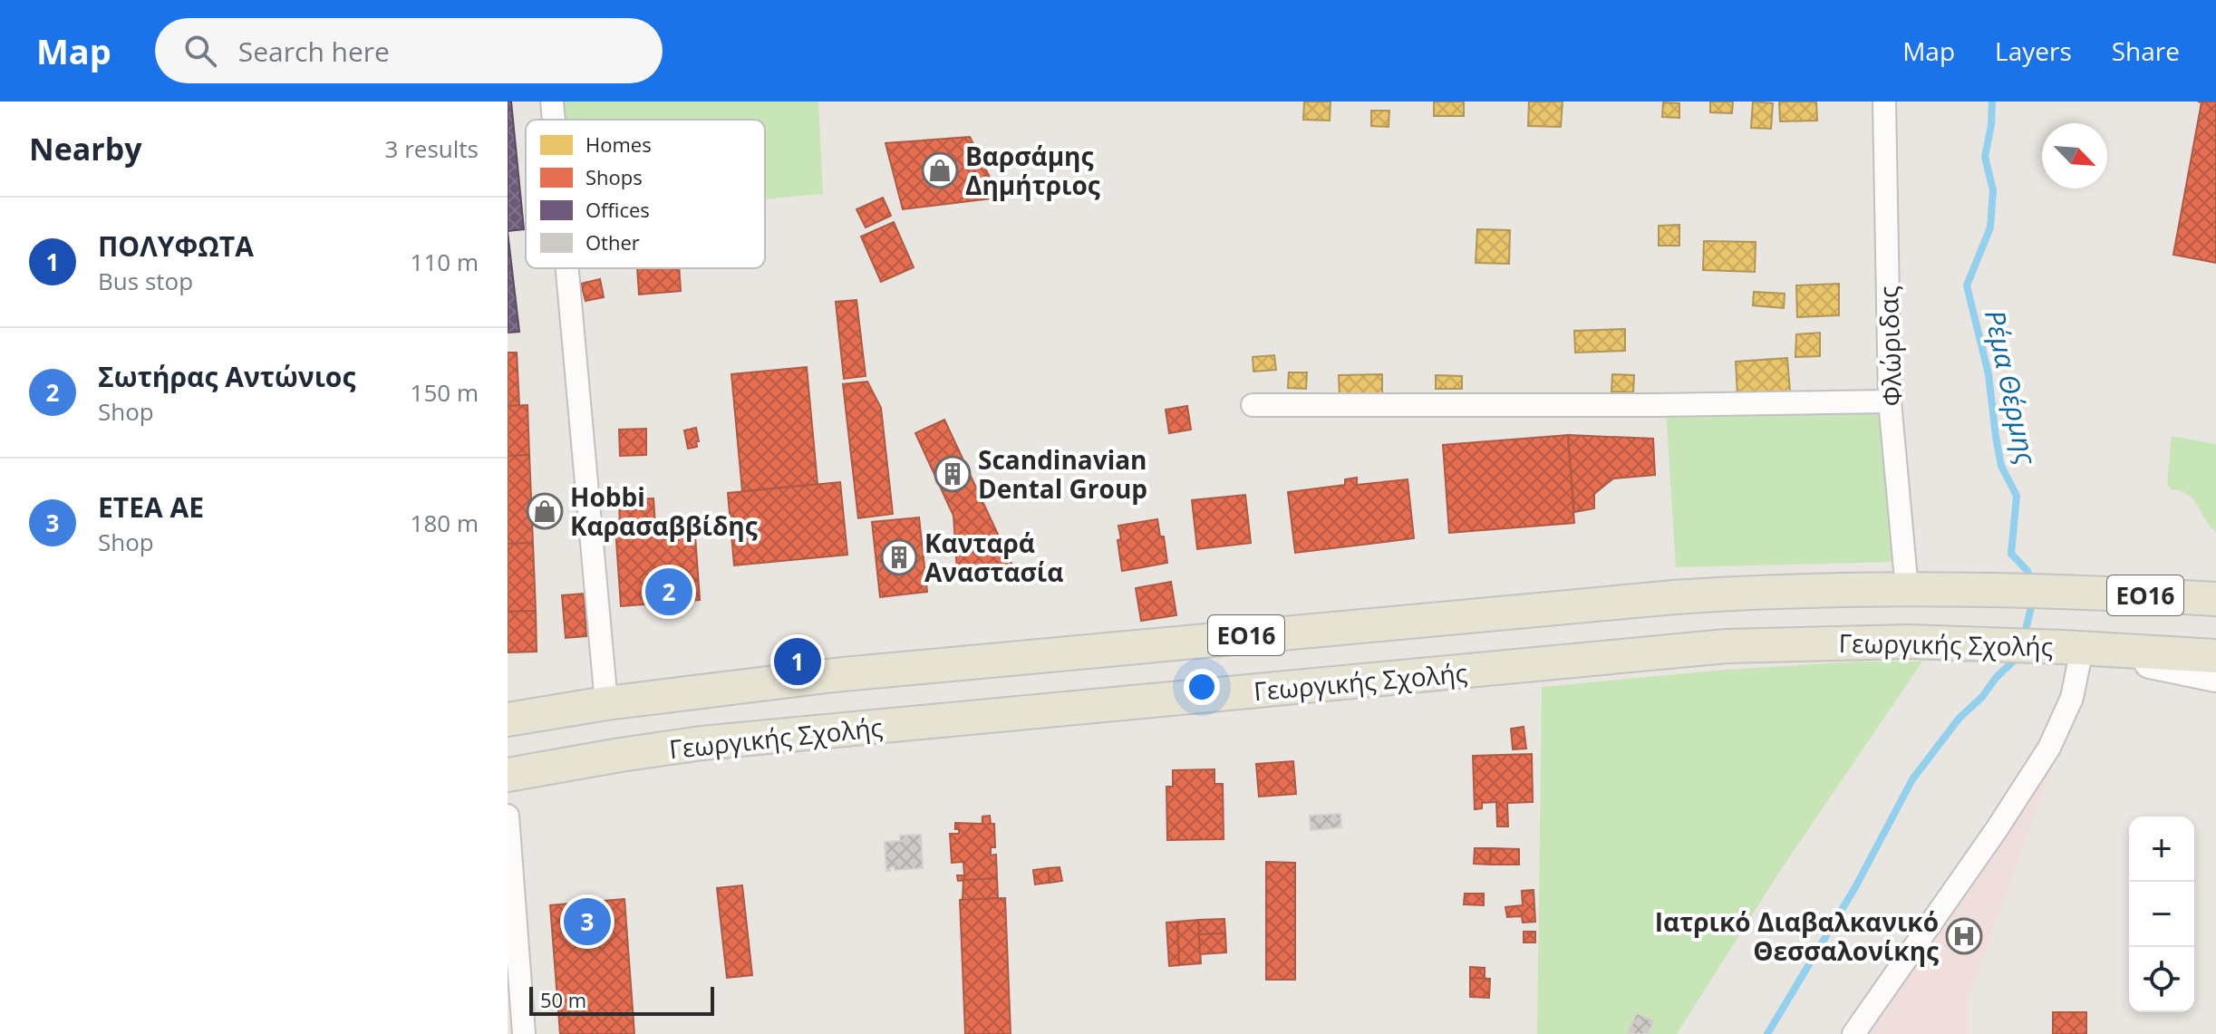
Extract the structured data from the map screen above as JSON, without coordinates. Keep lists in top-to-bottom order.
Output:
{
  "streets": {
    "main road": ["ΕΟ16", "Γεωργικής Σχολής"],
    "street": ["Φλώριδας"]
  },
  "crossings": [
    ["Φλώριδας", "Γεωργικής Σχολής"]
  ],
  "water": ["Ρέμα Θέρμης"],
  "places": {
    "shop": ["Βαρσάμης Δημήτριος", "Hobbi Καρασαββίδης"],
    "building": ["Scandinavian Dental Group", "Κανταρά Αναστασία"],
    "hospital": ["Ιατρικό Διαβαλκανικό Θεσσαλονίκης"]
  },
  "legend": [
    "Homes",
    "Shops",
    "Offices",
    "Other"
  ],
  "scale_bar": "50 m",
  "north": "bottom right",
  "page": {
    "header": "Map",
    "search": "Search here",
    "nav": ["Map", "Layers", "Share"],
    "heading": ["Nearby", "3 results"],
    "list": [
      {
        "mark": "1",
        "name": "ΠΟΛΥΦΩΤΑ",
        "note": "Bus stop",
        "value": "110 m"
      },
      {
        "mark": "2",
        "name": "Σωτήρας Αντώνιος",
        "note": "Shop",
        "value": "150 m"
      },
      {
        "mark": "3",
        "name": "ΕΤΕΑ ΑΕ",
        "note": "Shop",
        "value": "180 m"
      }
    ],
    "pins": ["2", "1", "3"],
    "map_buttons": ["+", "−"],
    "scale": "50 m"
  }
}
